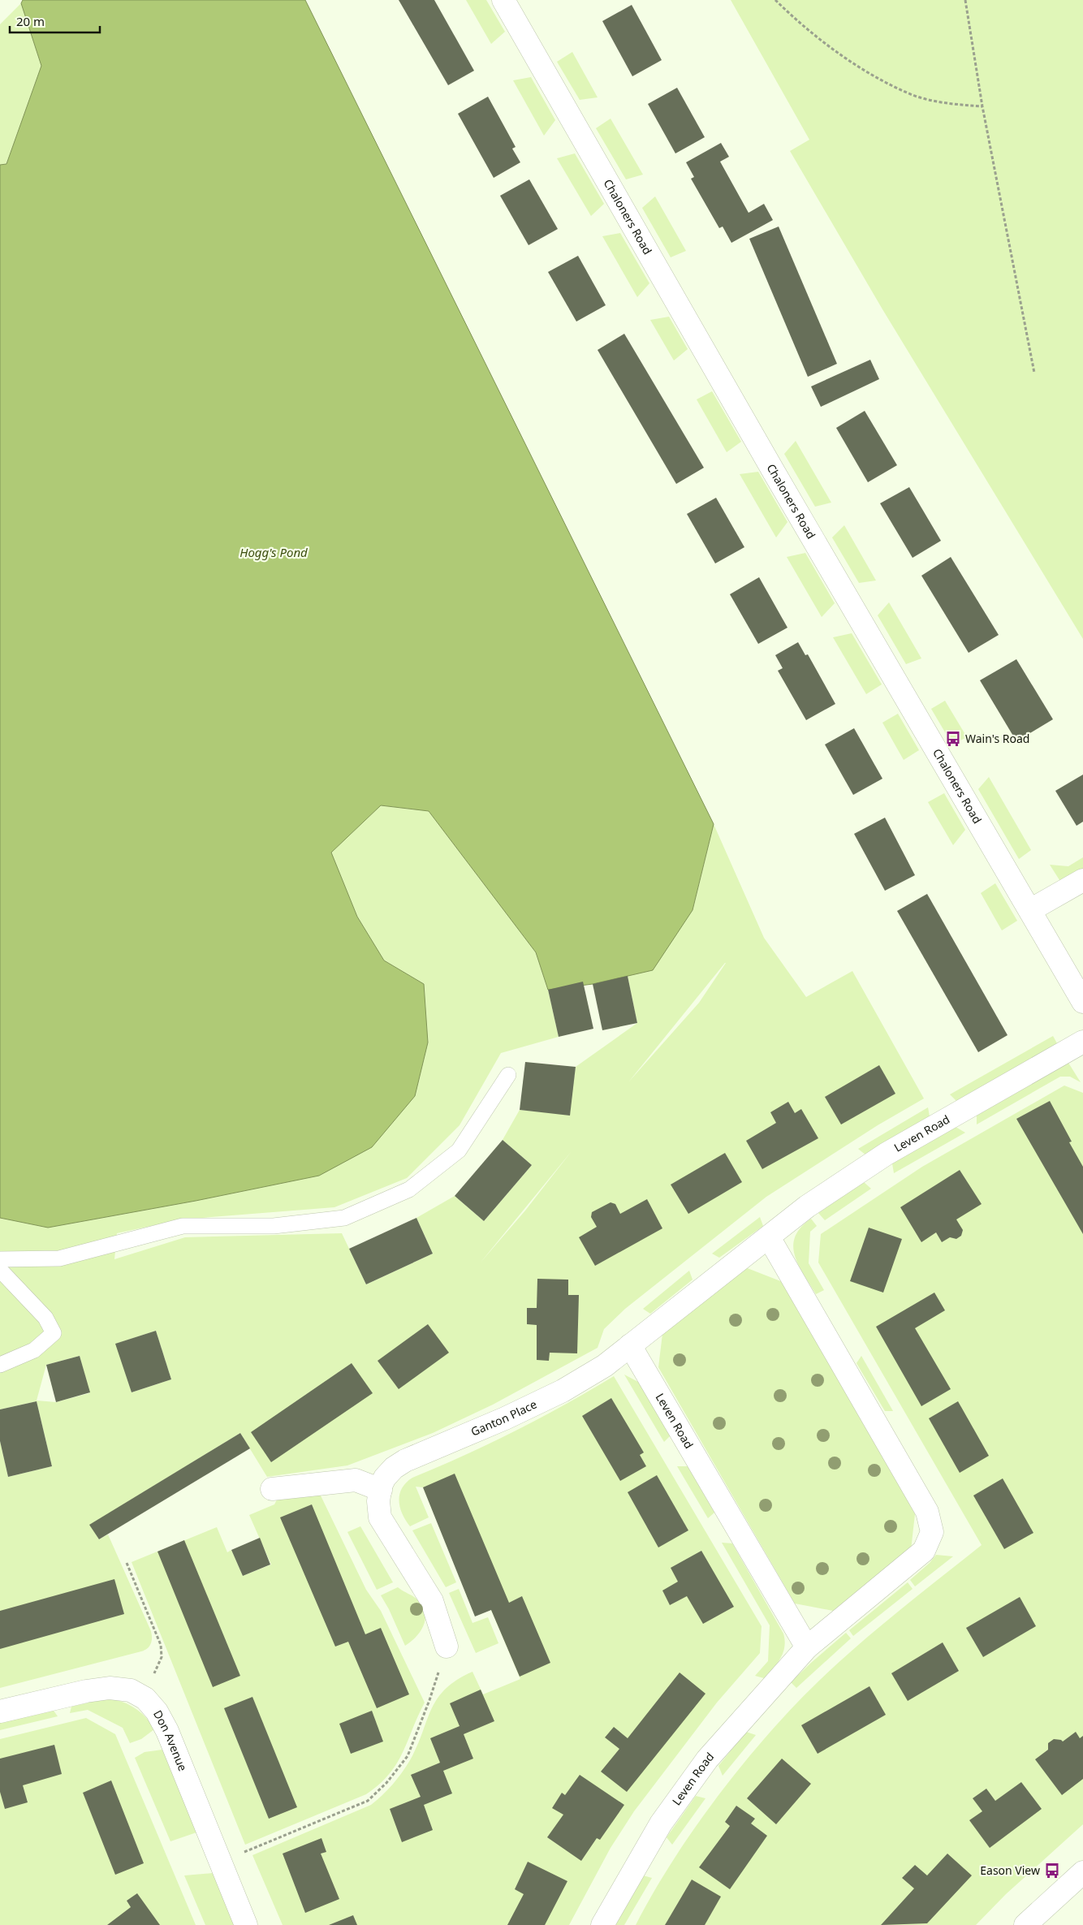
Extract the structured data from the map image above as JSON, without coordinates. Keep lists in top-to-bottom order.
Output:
{
  "streets": {
    "street": [
      "Chaloners Road",
      "Leven Road",
      "Ganton Place",
      "Don Avenue"
    ]
  },
  "crossings": [
    ["Leven Road", "Ganton Place"]
  ],
  "water": ["Hogg's Pond"],
  "places": {
    "bus stop": ["Wain's Road", "Eason View"]
  },
  "scale_bar": "20 m"
}
